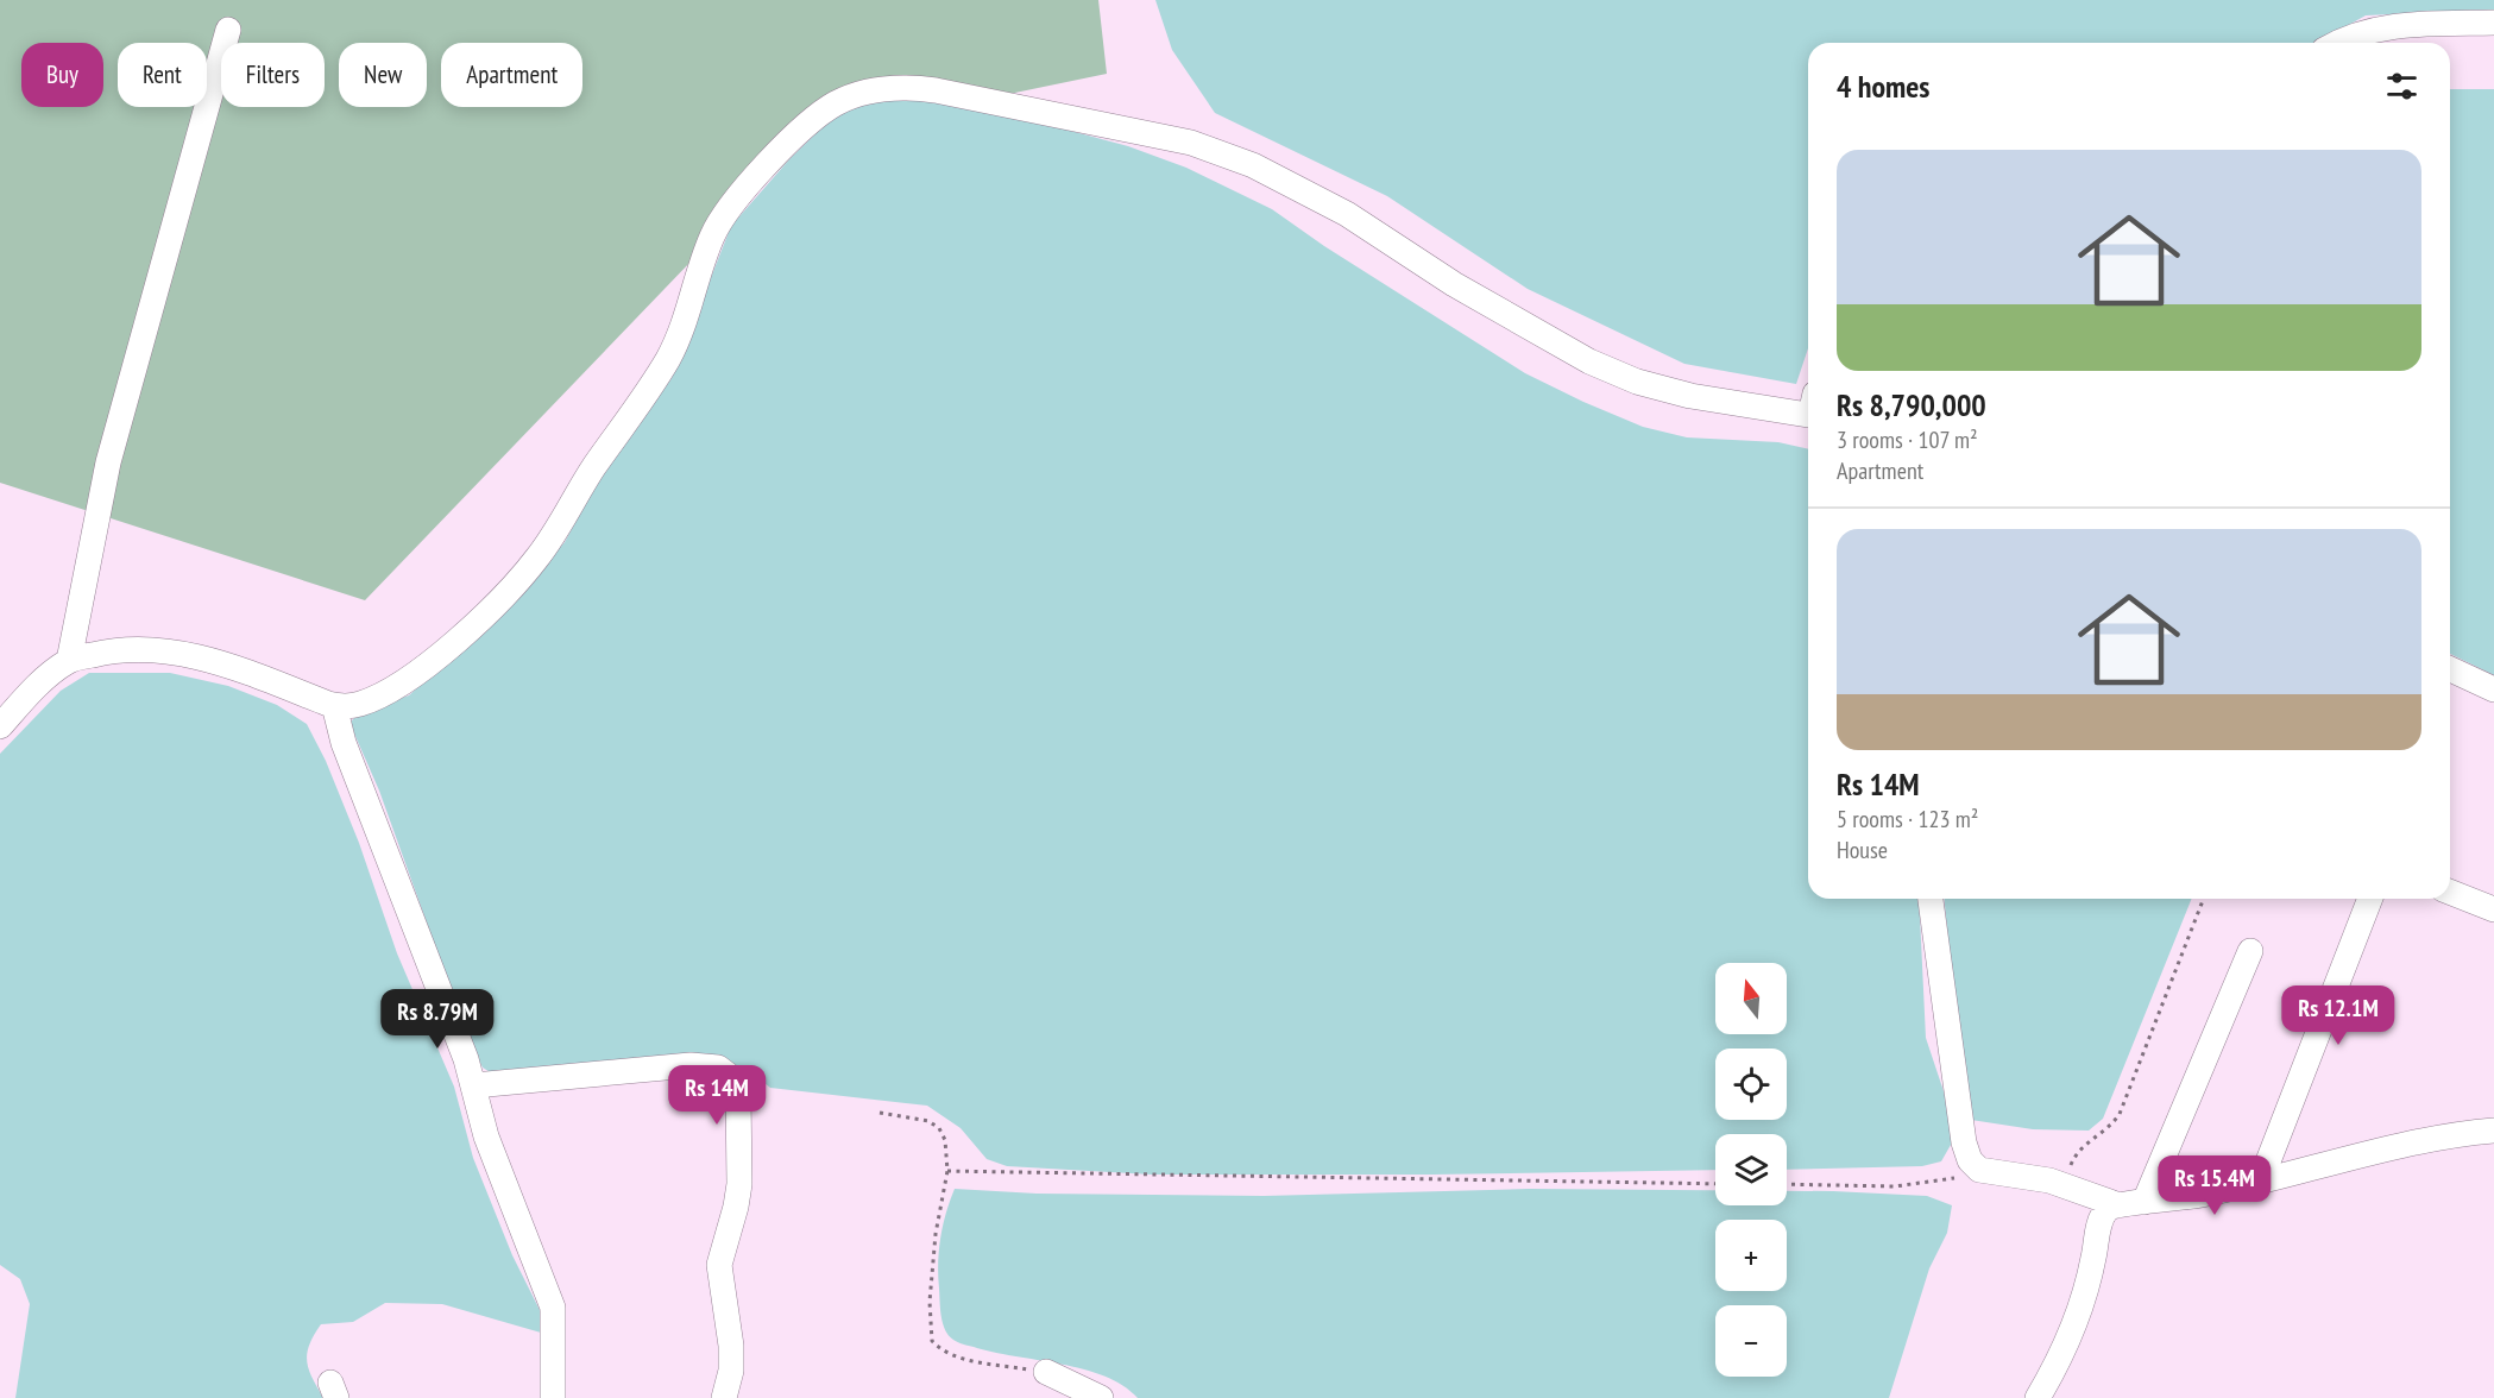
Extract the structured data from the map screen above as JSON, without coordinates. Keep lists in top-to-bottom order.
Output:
{
  "north": "top",
  "page": {
    "chip": [
      "Buy",
      "Rent",
      "Filters",
      "New",
      "Apartment"
    ],
    "heading": "4 homes",
    "list": [
      {
        "name": "Rs 8,790,000",
        "note": "3 rooms · 107 m² · Apartment"
      },
      {
        "name": "Rs 14M",
        "note": "5 rooms · 123 m² · House"
      }
    ],
    "map_buttons": ["+", "−"],
    "price": [
      "Rs 12.1M",
      "Rs 8.79M",
      "Rs 14M",
      "Rs 15.4M"
    ]
  }
}
